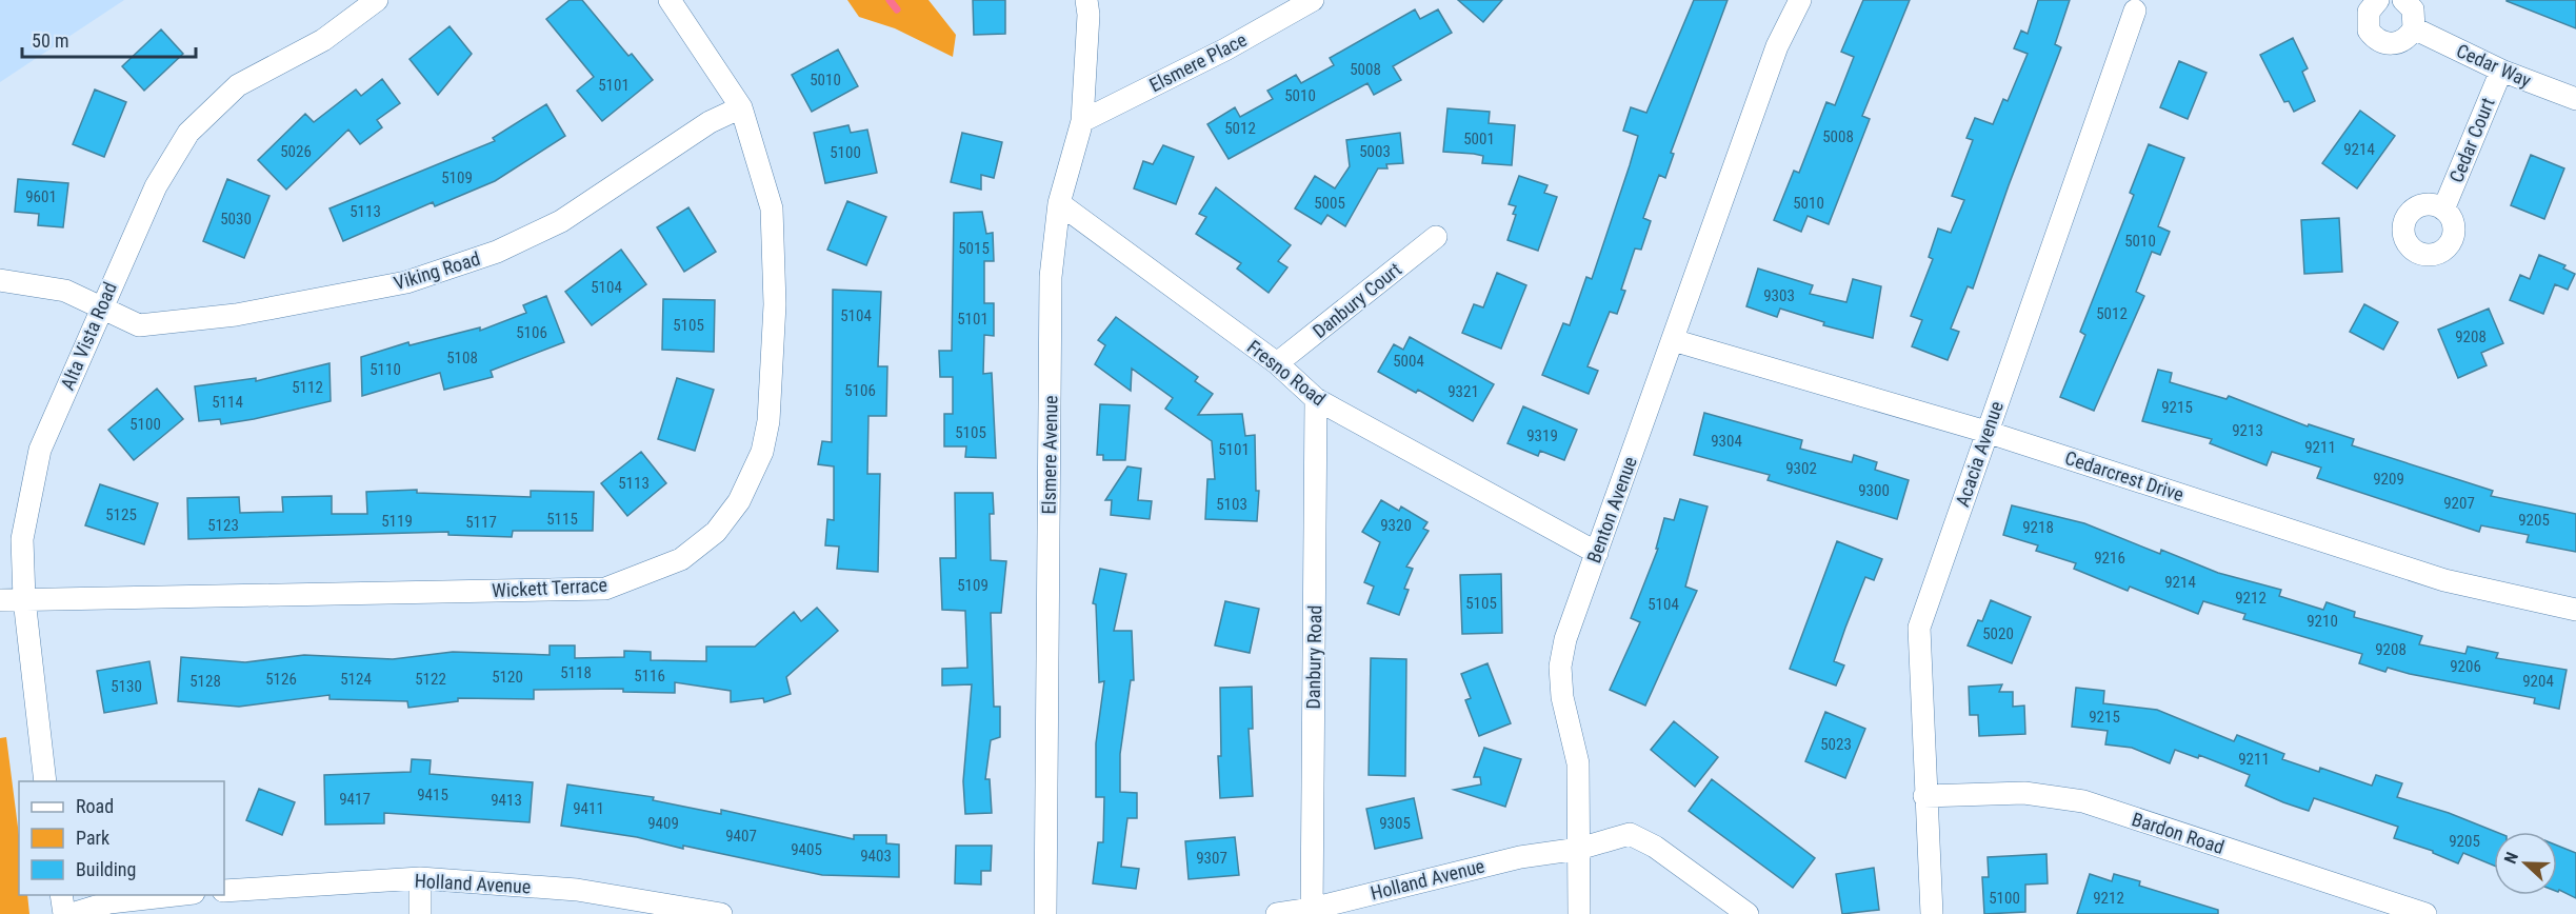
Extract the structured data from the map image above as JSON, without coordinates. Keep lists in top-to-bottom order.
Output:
{
  "streets": {
    "street": [
      "Elsmere Place",
      "Cedar Way",
      "Cedar Court",
      "Viking Road",
      "Danbury Court",
      "Alta Vista Road",
      "Fresno Road",
      "Acacia Avenue",
      "Elsmere Avenue",
      "Cedarcrest Drive",
      "Benton Avenue",
      "Wickett Terrace",
      "Danbury Road",
      "Bardon Road",
      "Holland Avenue"
    ]
  },
  "crossings": [
    ["Elsmere Place", "Elsmere Avenue"],
    ["Cedar Way", "Cedar Court"],
    ["Viking Road", "Alta Vista Road"],
    ["Viking Road", "Wickett Terrace"],
    ["Danbury Court", "Fresno Road"],
    ["Alta Vista Road", "Wickett Terrace"],
    ["Fresno Road", "Elsmere Avenue"],
    ["Fresno Road", "Benton Avenue"],
    ["Fresno Road", "Danbury Road"],
    ["Acacia Avenue", "Cedarcrest Drive"],
    ["Acacia Avenue", "Bardon Road"],
    ["Cedarcrest Drive", "Benton Avenue"],
    ["Benton Avenue", "Holland Avenue"],
    ["Danbury Road", "Holland Avenue"]
  ],
  "house_numbers": [
    "5008",
    "5010",
    "5101",
    "5010",
    "5012",
    "5008",
    "5001",
    "9214",
    "5026",
    "5003",
    "5100",
    "5109",
    "9601",
    "5005",
    "5010",
    "5113",
    "5030",
    "5010",
    "5015",
    "5104",
    "9303",
    "5012",
    "5104",
    "5101",
    "5105",
    "5106",
    "9208",
    "5108",
    "5004",
    "5110",
    "5112",
    "5106",
    "9321",
    "5114",
    "9215",
    "5100",
    "9213",
    "5105",
    "9319",
    "9304",
    "9211",
    "5101",
    "9302",
    "9209",
    "5113",
    "9300",
    "9207",
    "5103",
    "5125",
    "5115",
    "9205",
    "5119",
    "5117",
    "5123",
    "9320",
    "9218",
    "9216",
    "9214",
    "5109",
    "9212",
    "5105",
    "5104",
    "9210",
    "5020",
    "9208",
    "9206",
    "5118",
    "5116",
    "5120",
    "5126",
    "5124",
    "5122",
    "5128",
    "9204",
    "5130",
    "9215",
    "5023",
    "9211",
    "9415",
    "9417",
    "9413",
    "9411",
    "9409",
    "9305",
    "9407",
    "9205",
    "9405",
    "9403",
    "9307",
    "5100",
    "9212"
  ],
  "legend": ["Road", "Park", "Building"],
  "scale_bar": "50 m",
  "north": "left"
}
